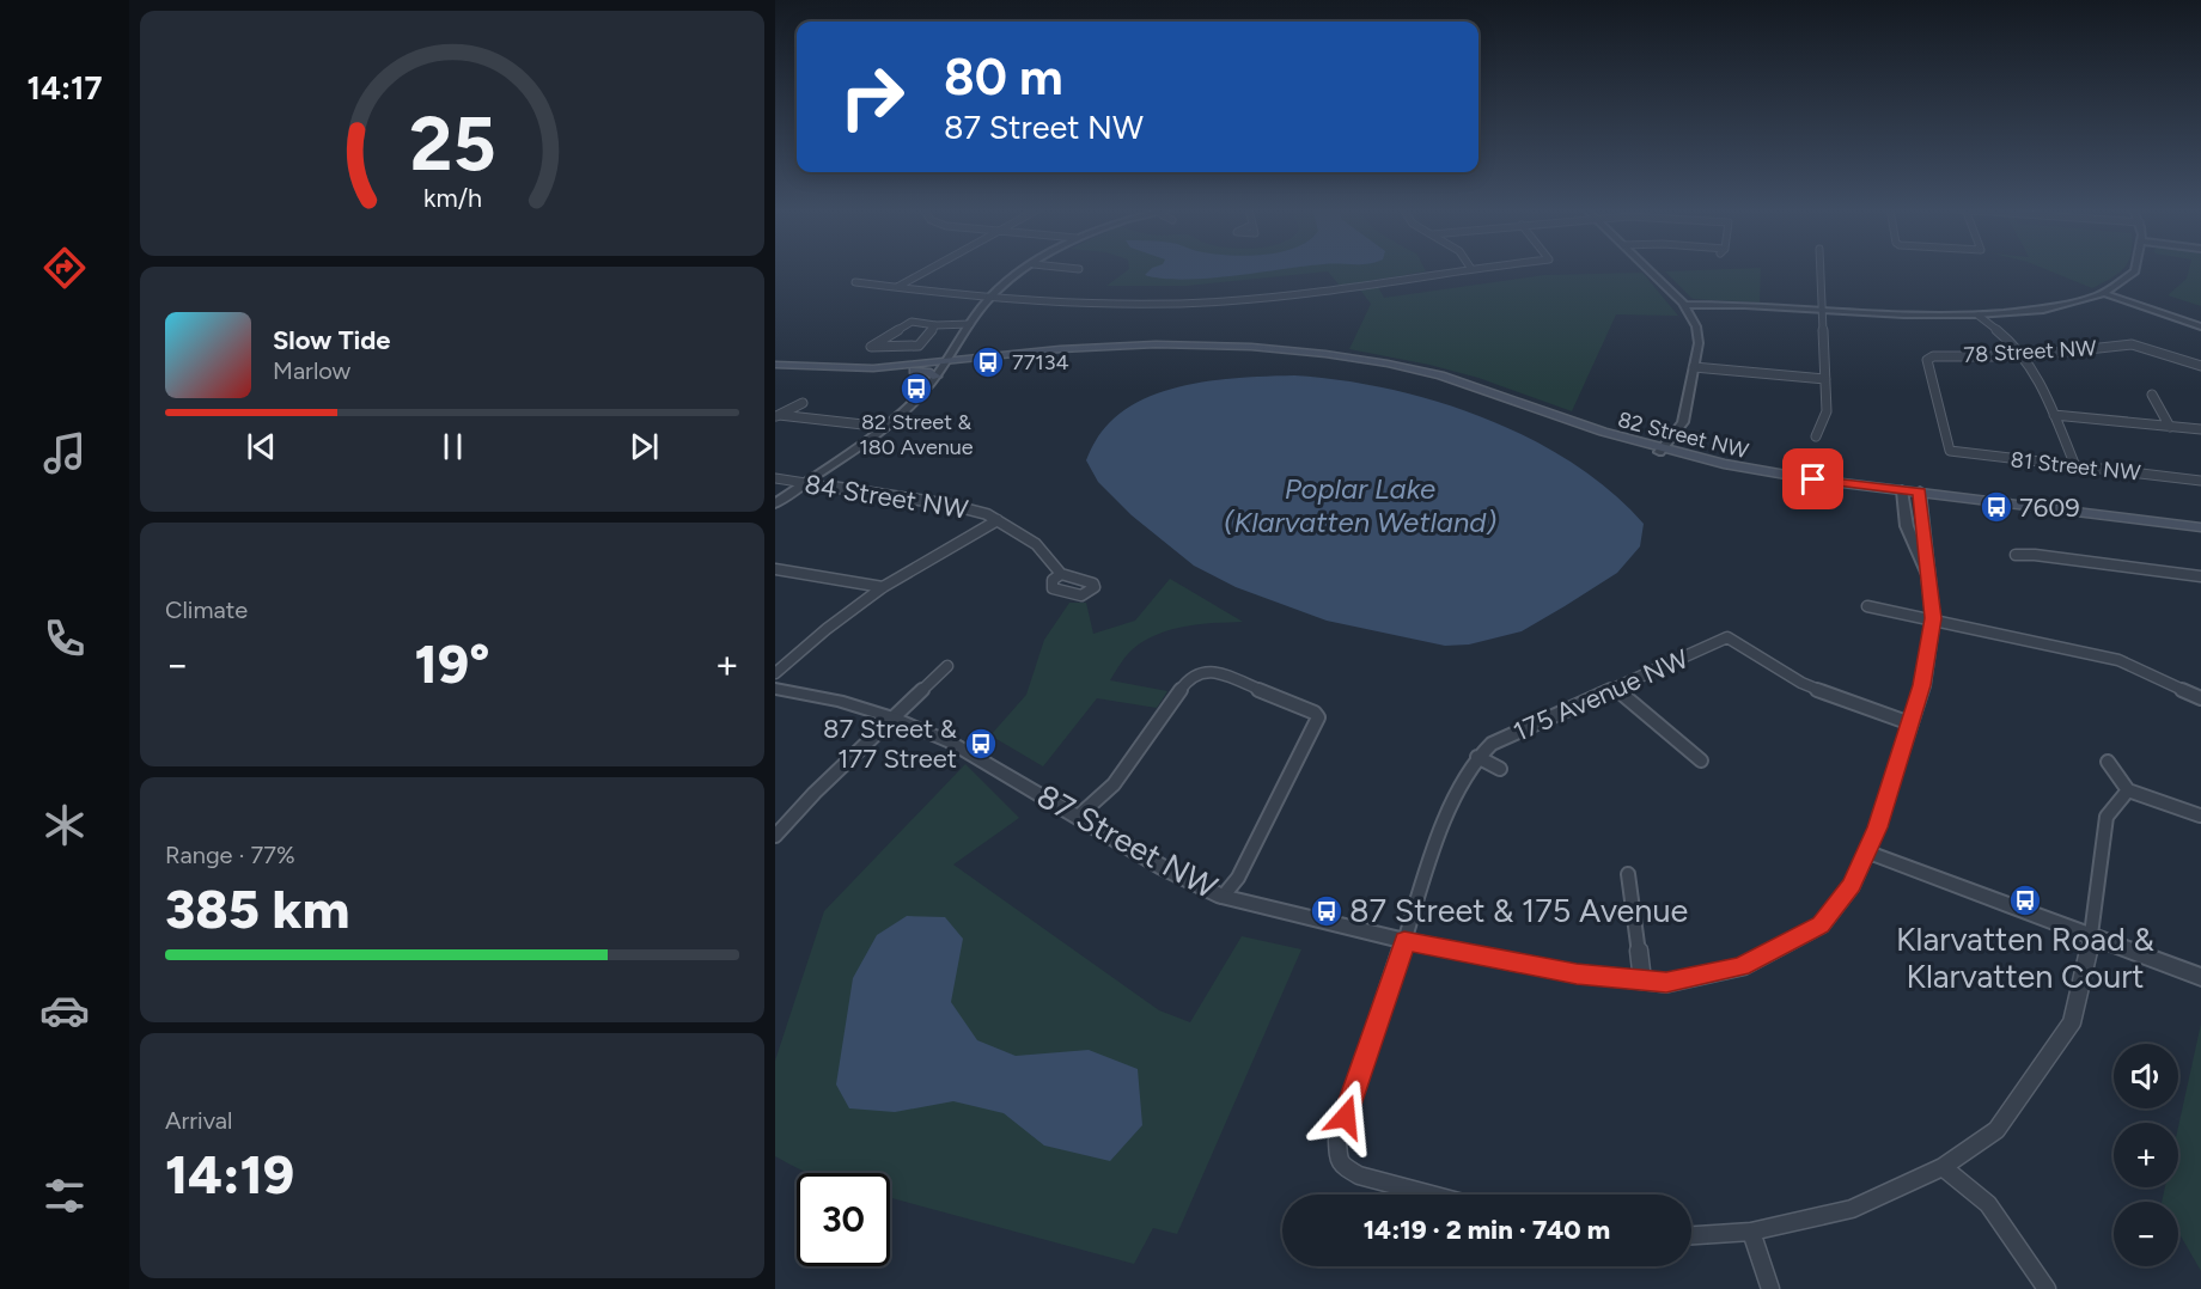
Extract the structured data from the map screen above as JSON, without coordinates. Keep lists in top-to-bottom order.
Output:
{
  "streets": {
    "main road": ["82 Street NW"],
    "street": [
      "78 Street NW",
      "81 Street NW",
      "84 Street NW",
      "175 Avenue NW",
      "87 Street NW"
    ]
  },
  "crossings": [
    ["78 Street NW", "81 Street NW"],
    ["175 Avenue NW", "87 Street NW"]
  ],
  "water": ["Poplar Lake (Klarvatten Wetland)"],
  "places": {
    "bus stop": [
      "77134",
      "82 Street & 180 Avenue",
      "7609",
      "87 Street & 177 Street",
      "Klarvatten Road & Klarvatten Court",
      "87 Street & 175 Avenue"
    ]
  },
  "page": {
    "tabs": "14:17",
    "turn": ["80 m", "87 Street NW"],
    "song": ["Slow Tide", "Marlow"],
    "tile": [
      "Climate",
      ["Range · 77%", "385 km"],
      ["Arrival", "14:19"]
    ],
    "heat": ["−", "19°", "+"],
    "map_buttons": ["+", "−"],
    "limit": "30",
    "trip": "14:19 · 2 min · 740 m",
    "gauge": ["25", "km/h"]
  }
}
